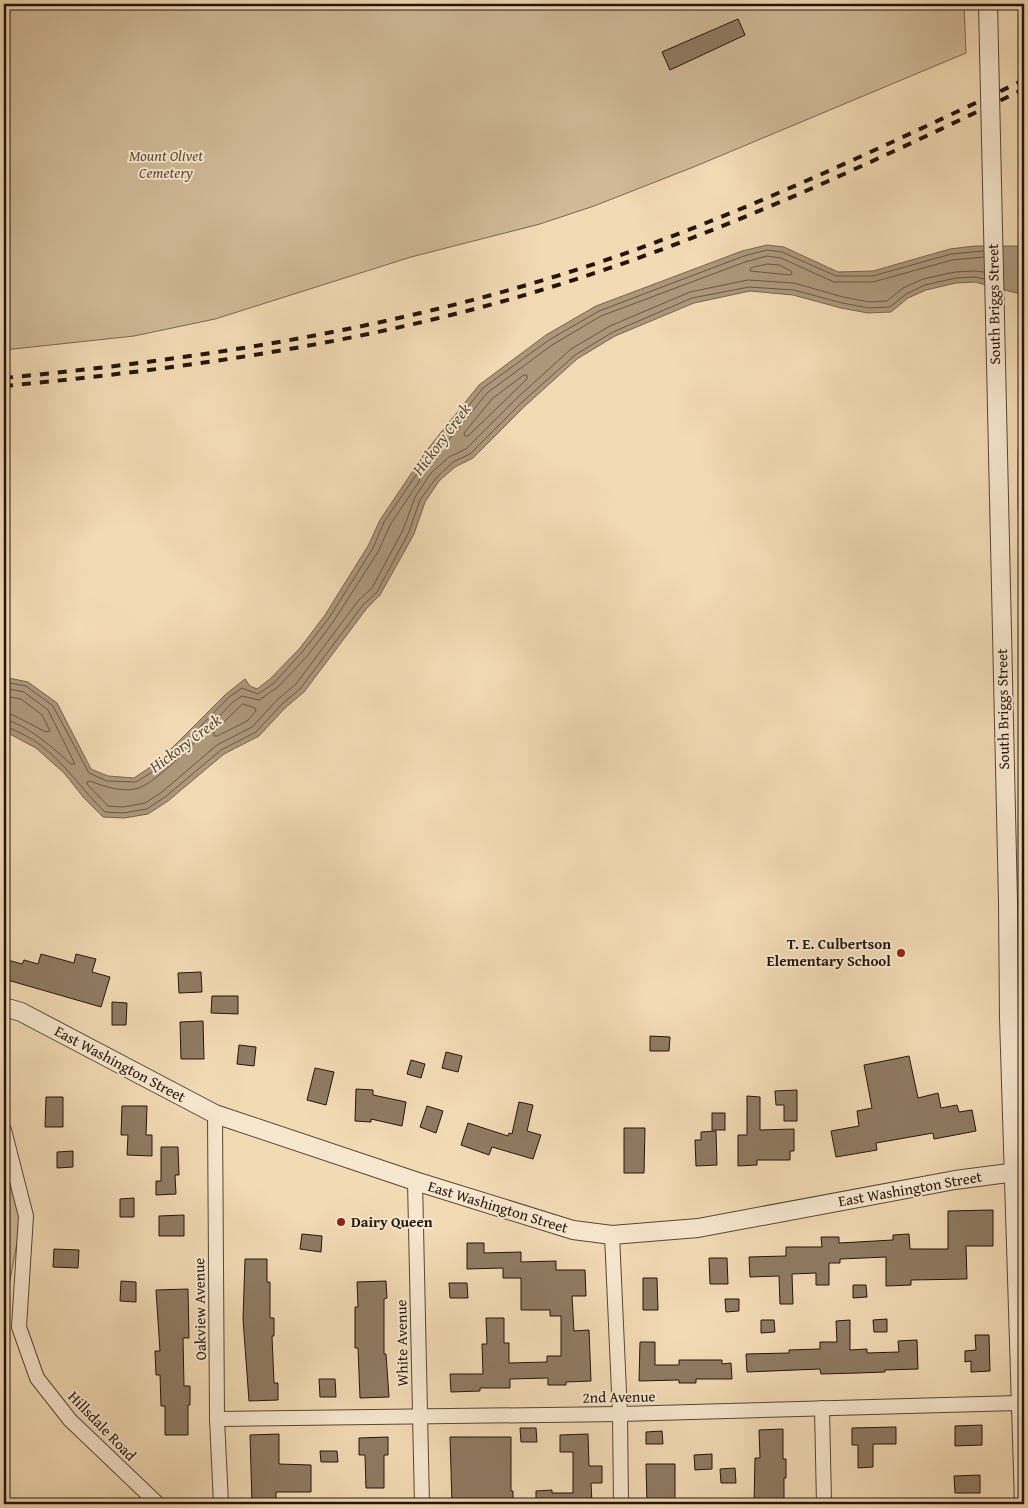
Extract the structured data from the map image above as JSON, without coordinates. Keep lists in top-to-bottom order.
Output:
{
  "streets": {
    "street": [
      "South Briggs Street",
      "East Washington Street",
      "Oakview Avenue",
      "White Avenue",
      "2nd Avenue",
      "Hillsdale Road"
    ]
  },
  "crossings": [
    ["South Briggs Street", "East Washington Street"],
    ["South Briggs Street", "2nd Avenue"],
    ["East Washington Street", "Oakview Avenue"],
    ["East Washington Street", "White Avenue"],
    ["Oakview Avenue", "2nd Avenue"],
    ["White Avenue", "2nd Avenue"]
  ],
  "water": ["Hickory Creek"],
  "parks": ["Mount Olivet Cemetery"],
  "places": ["T. E. Culbertson Elementary School", "Dairy Queen"]
}
